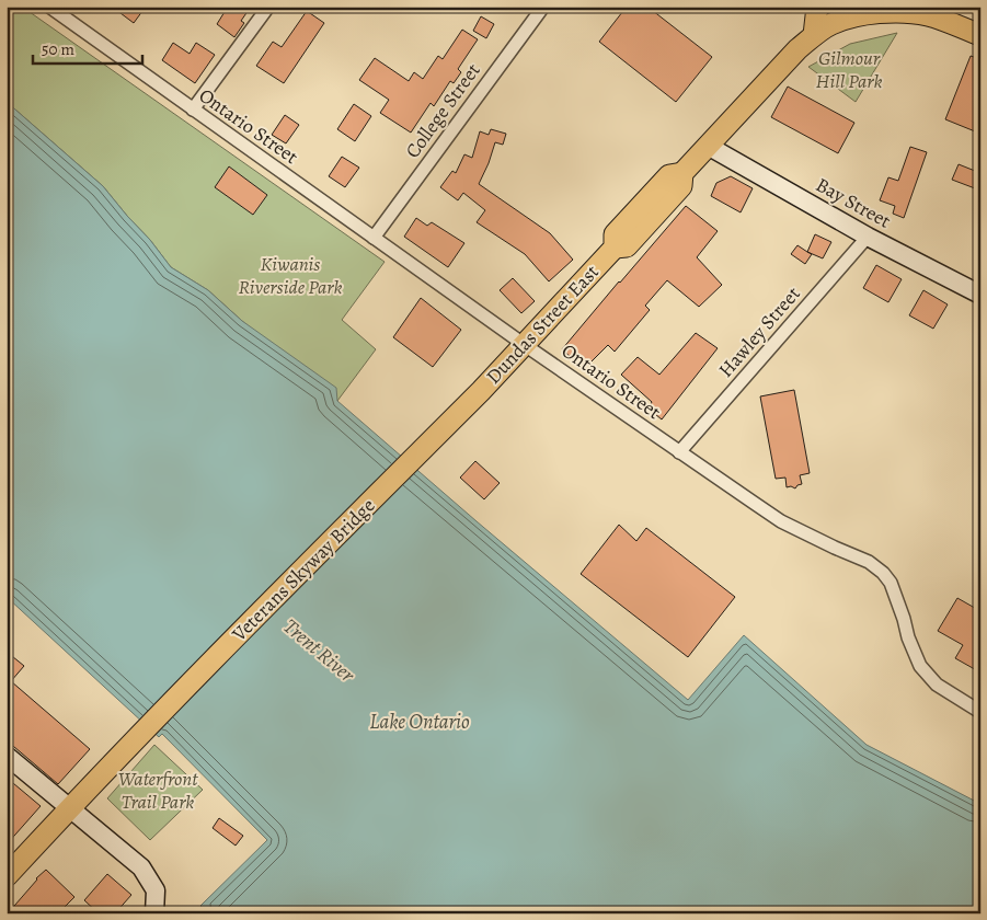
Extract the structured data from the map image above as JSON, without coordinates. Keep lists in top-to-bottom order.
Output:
{
  "streets": {
    "main road": ["Dundas Street East", "Veterans Skyway Bridge"],
    "street": [
      "College Street",
      "Ontario Street",
      "Bay Street",
      "Hawley Street"
    ]
  },
  "crossings": [
    ["College Street", "Ontario Street"],
    ["Ontario Street", "Dundas Street East"],
    ["Ontario Street", "Hawley Street"],
    ["Bay Street", "Dundas Street East"],
    ["Bay Street", "Hawley Street"],
    ["Dundas Street East", "Veterans Skyway Bridge"]
  ],
  "water": ["Trent River", "Lake Ontario"],
  "parks": ["Gilmour Hill Park", "Kiwanis Riverside Park", "Waterfront Trail Park"],
  "scale_bar": "50 m"
}
